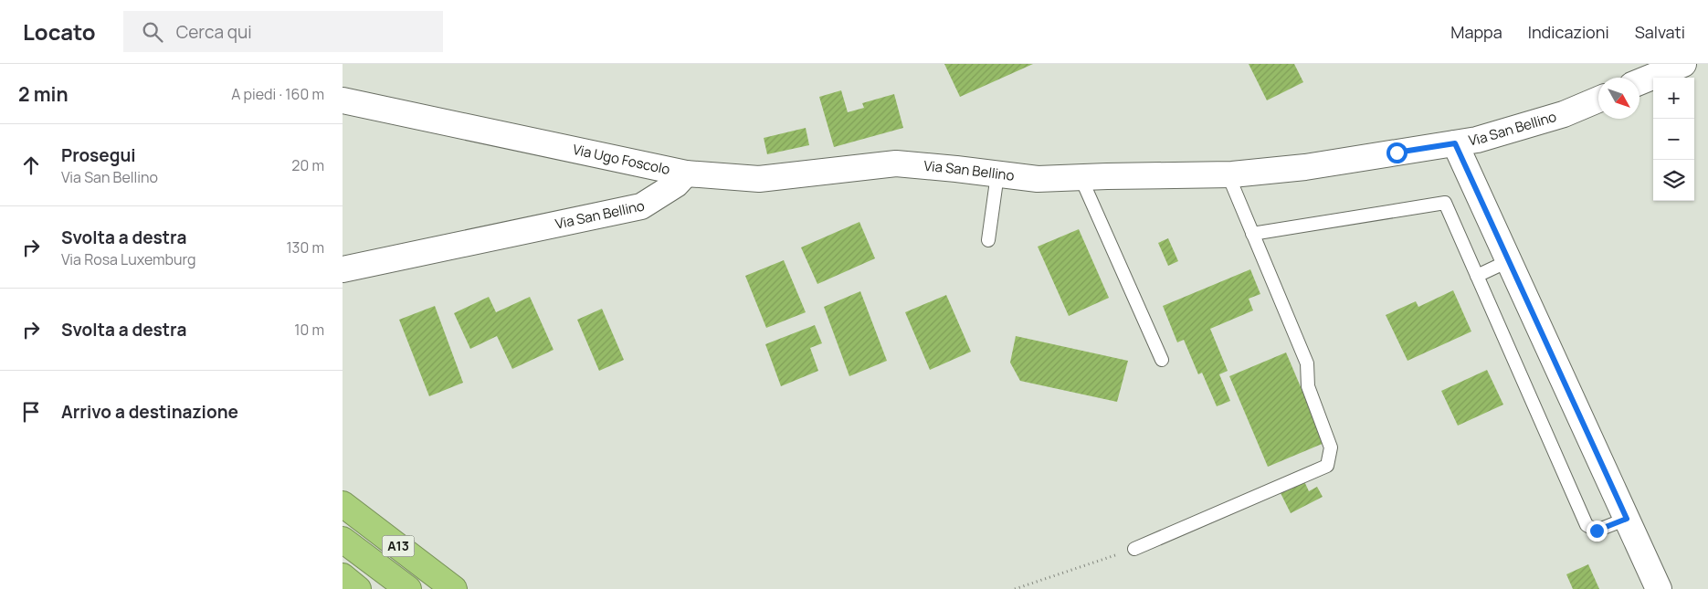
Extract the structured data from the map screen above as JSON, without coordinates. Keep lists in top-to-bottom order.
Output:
{
  "streets": {
    "highway": ["A13"],
    "street": ["Via San Bellino", "Via Ugo Foscolo"]
  },
  "crossings": [
    ["Via San Bellino", "Via Ugo Foscolo"]
  ],
  "north": "bottom right",
  "page": {
    "header": "Locato",
    "search": "Cerca qui",
    "nav": ["Mappa", "Indicazioni", "Salvati"],
    "heading": ["2 min", "A piedi · 160 m"],
    "map_buttons": ["+", "−"],
    "list": [
      ["Prosegui", "Via San Bellino", "20 m"],
      ["Svolta a destra", "Via Rosa Luxemburg", "130 m"],
      ["Svolta a destra", "10 m"],
      "Arrivo a destinazione"
    ]
  }
}
